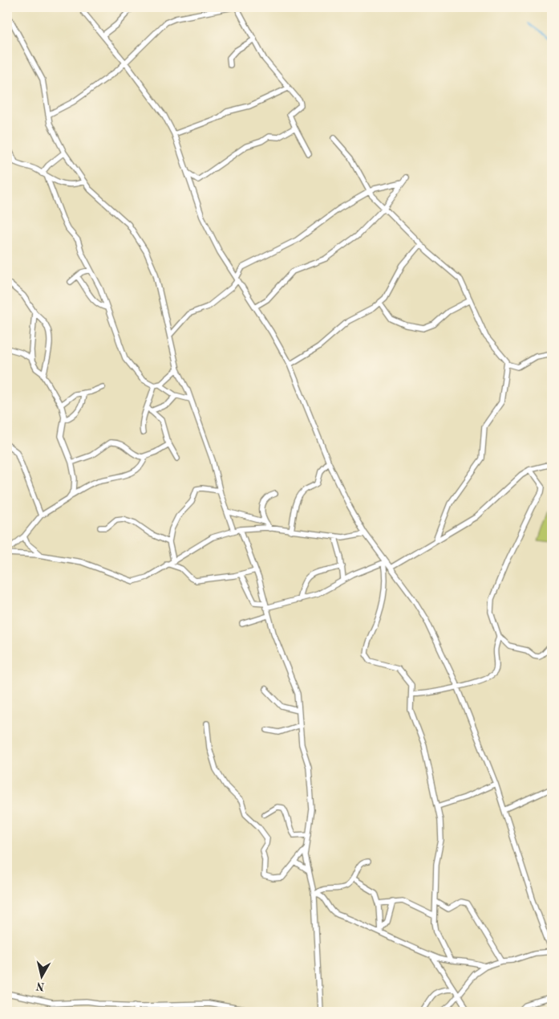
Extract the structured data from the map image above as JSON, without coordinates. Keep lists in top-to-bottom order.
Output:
{
  "north": "bottom"
}
